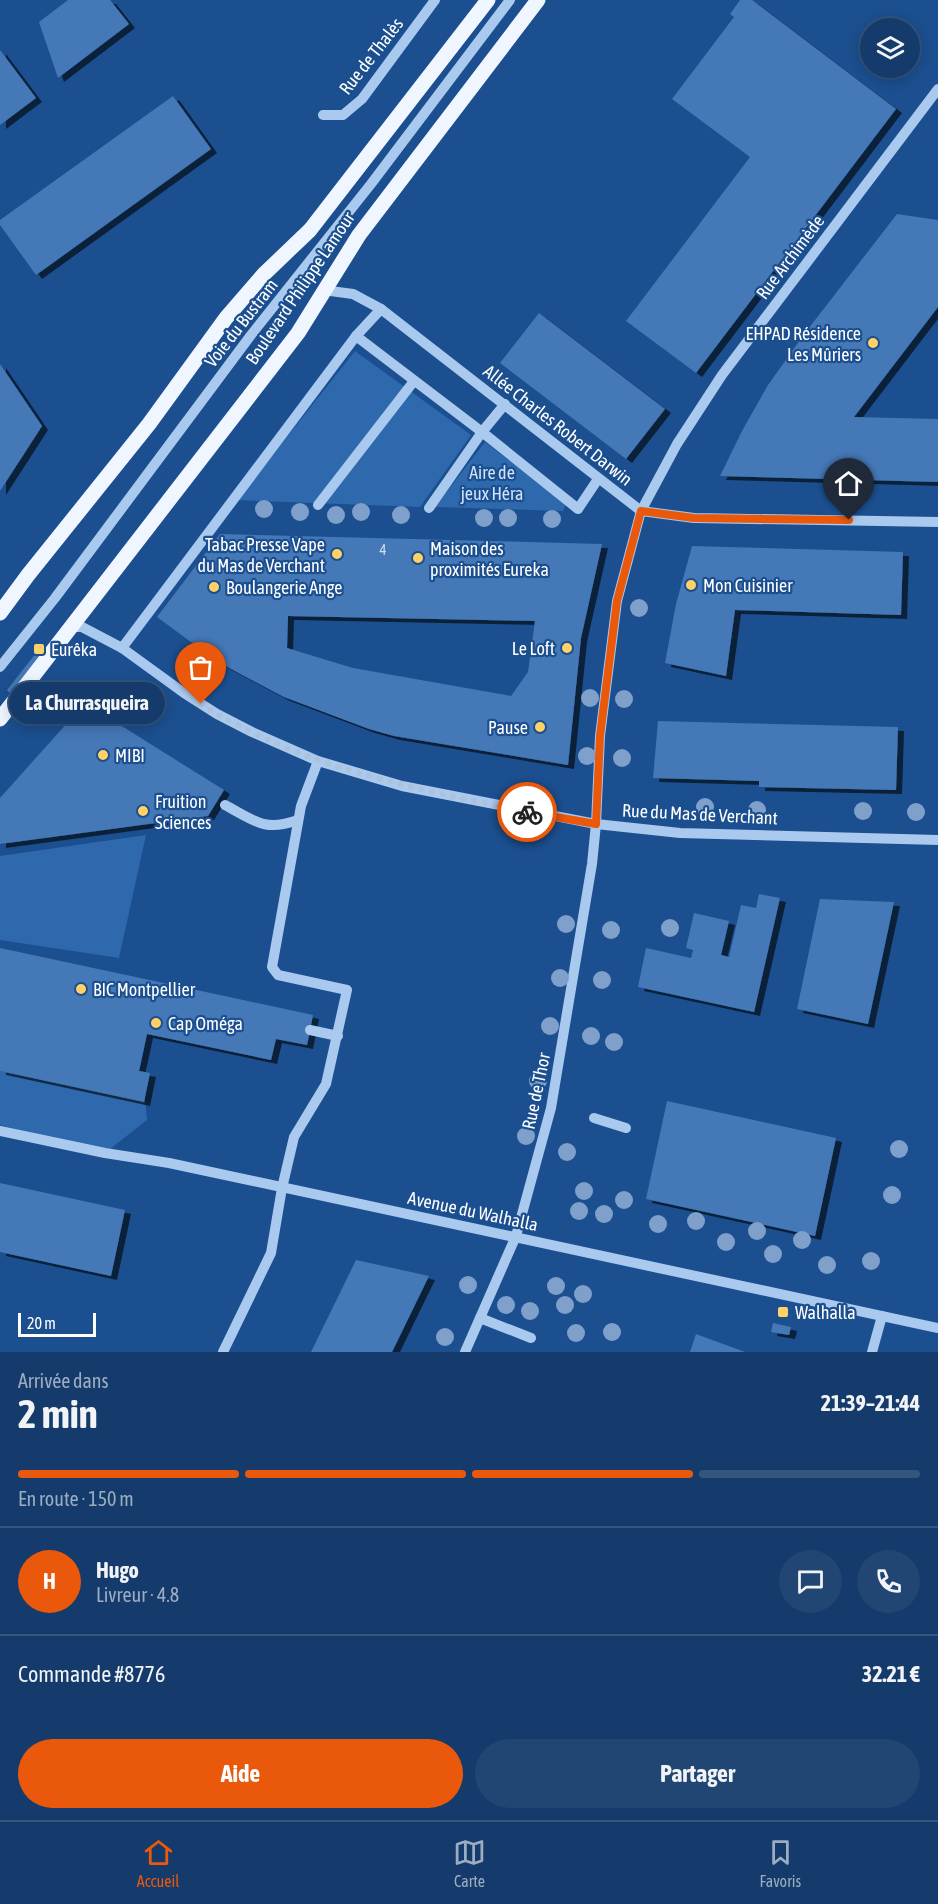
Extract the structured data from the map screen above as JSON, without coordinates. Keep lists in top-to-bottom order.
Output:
{
  "streets": {
    "main road": ["Boulevard Philippe Lamour"],
    "street": [
      "Rue de Thalès",
      "Rue Archimède",
      "Voie du Bustram",
      "Allée Charles Robert Darwin",
      "Rue du Mas de Verchant",
      "Rue de Thor",
      "Avenue du Walhalla"
    ]
  },
  "crossings": [
    ["Rue Archimède", "Allée Charles Robert Darwin"],
    ["Rue Archimède", "Rue du Mas de Verchant"],
    ["Rue Archimède", "Rue de Thor"],
    ["Boulevard Philippe Lamour", "Allée Charles Robert Darwin"],
    ["Boulevard Philippe Lamour", "Rue du Mas de Verchant"],
    ["Rue du Mas de Verchant", "Rue de Thor"],
    ["Rue de Thor", "Avenue du Walhalla"]
  ],
  "parks": ["Aire de jeux Héra"],
  "places": {
    "other": [
      "EHPAD Résidence Les Mûriers",
      "Tabac Presse Vape du Mas de Verchant",
      "Maison des proximités Eureka",
      "Mon Cuisinier",
      "Boulangerie Ange",
      "Le Loft",
      "La Churrasqueira",
      "Pause",
      "MIBI",
      "Fruition Sciences",
      "BIC Montpellier",
      "Cap Oméga"
    ],
    "transit": ["Eurêka", "Walhalla"]
  },
  "house_numbers": ["4"],
  "scale_bar": "20 m",
  "page": {
    "bubble": "La Churrasqueira",
    "scale": "20 m",
    "heading": ["2 min", "Arrivée dans", "21:39–21:44"],
    "panel": [
      "Hugo",
      "Livreur · 4.8",
      "Commande #8776",
      "32.21 €"
    ],
    "bar": "En route · 150 m",
    "round": "H",
    "buttons": ["Aide", "Partager"],
    "tabs": ["Accueil", "Carte", "Favoris"]
  }
}
